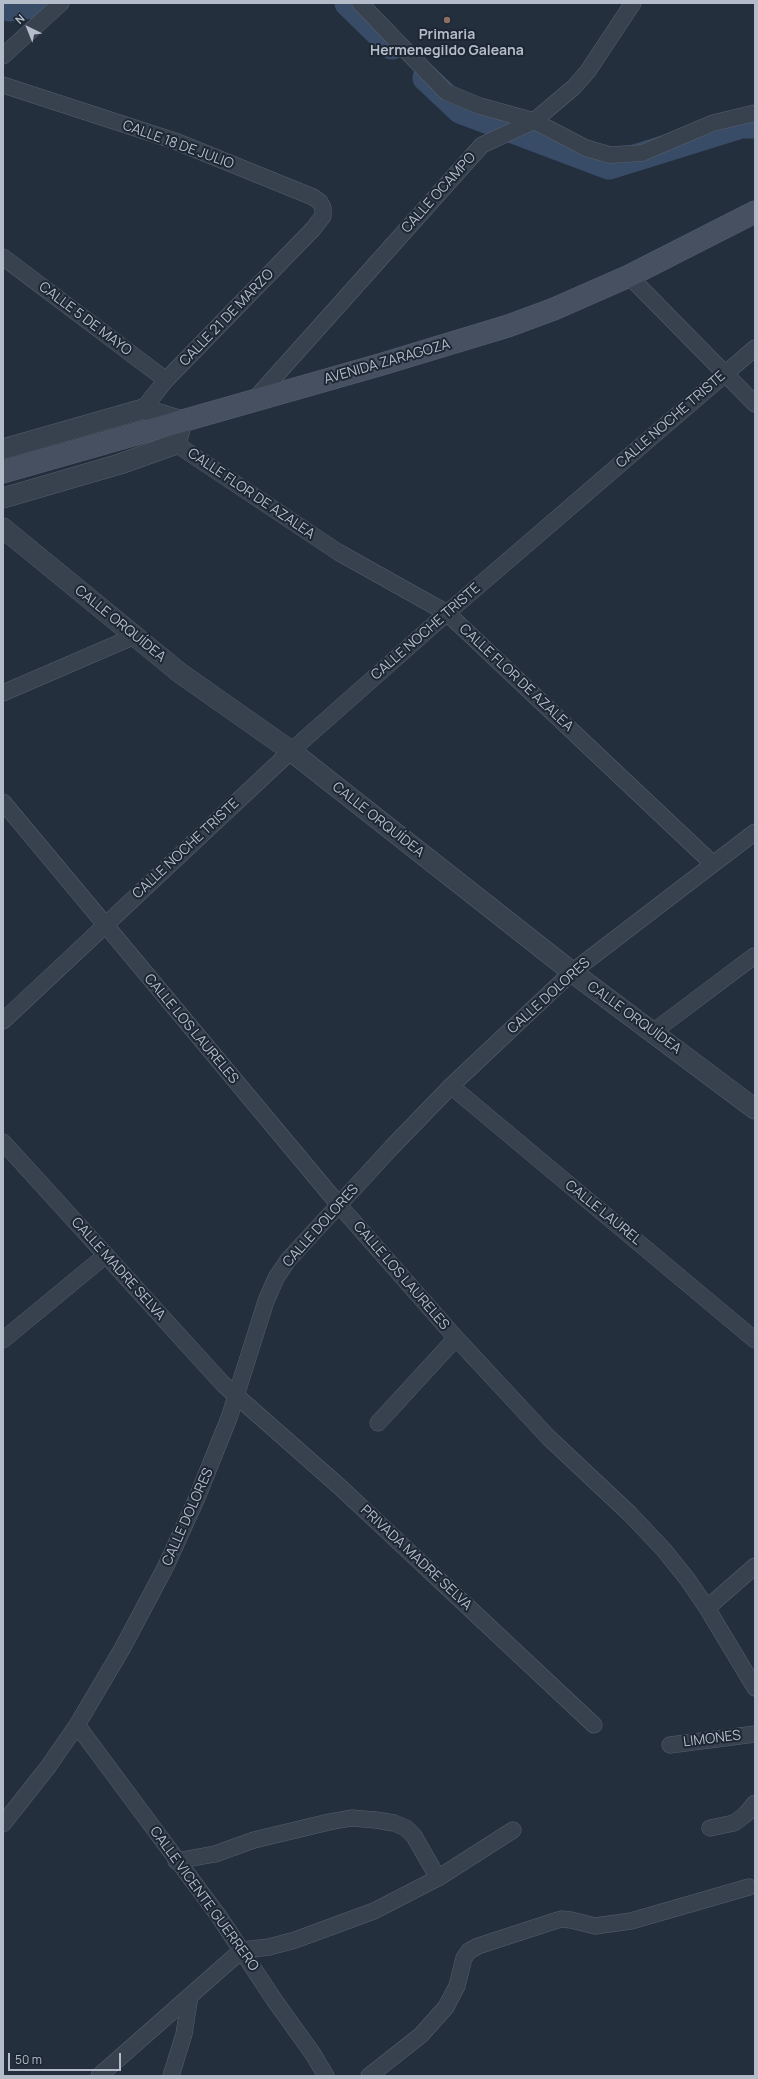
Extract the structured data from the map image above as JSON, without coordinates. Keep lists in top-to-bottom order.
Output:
{
  "streets": {
    "main road": ["AVENIDA ZARAGOZA"],
    "street": [
      "CALLE 18 DE JULIO",
      "CALLE OCAMPO",
      "CALLE 21 DE MARZO",
      "CALLE 5 DE MAYO",
      "CALLE NOCHE TRISTE",
      "CALLE FLOR DE AZALEA",
      "CALLE ORQUÍDEA",
      "CALLE DOLORES",
      "CALLE LOS LAURELES",
      "CALLE LAUREL",
      "CALLE MADRE SELVA",
      "PRIVADA MADRE SELVA",
      "LIMONES",
      "CALLE VICENTE GUERRERO"
    ]
  },
  "crossings": [
    ["CALLE 18 DE JULIO", "CALLE 21 DE MARZO"],
    ["CALLE OCAMPO", "AVENIDA ZARAGOZA"],
    ["CALLE 21 DE MARZO", "CALLE 5 DE MAYO"],
    ["CALLE NOCHE TRISTE", "CALLE FLOR DE AZALEA"],
    ["CALLE NOCHE TRISTE", "CALLE ORQUÍDEA"],
    ["CALLE NOCHE TRISTE", "CALLE LOS LAURELES"],
    ["CALLE FLOR DE AZALEA", "CALLE DOLORES"],
    ["CALLE ORQUÍDEA", "CALLE DOLORES"],
    ["CALLE DOLORES", "CALLE LOS LAURELES"],
    ["CALLE DOLORES", "CALLE LAUREL"],
    ["CALLE DOLORES", "CALLE MADRE SELVA"],
    ["CALLE DOLORES", "PRIVADA MADRE SELVA"],
    ["CALLE DOLORES", "CALLE VICENTE GUERRERO"],
    ["CALLE MADRE SELVA", "PRIVADA MADRE SELVA"]
  ],
  "places": ["Primaria Hermenegildo Galeana"],
  "scale_bar": "50 m",
  "north": "top left"
}
